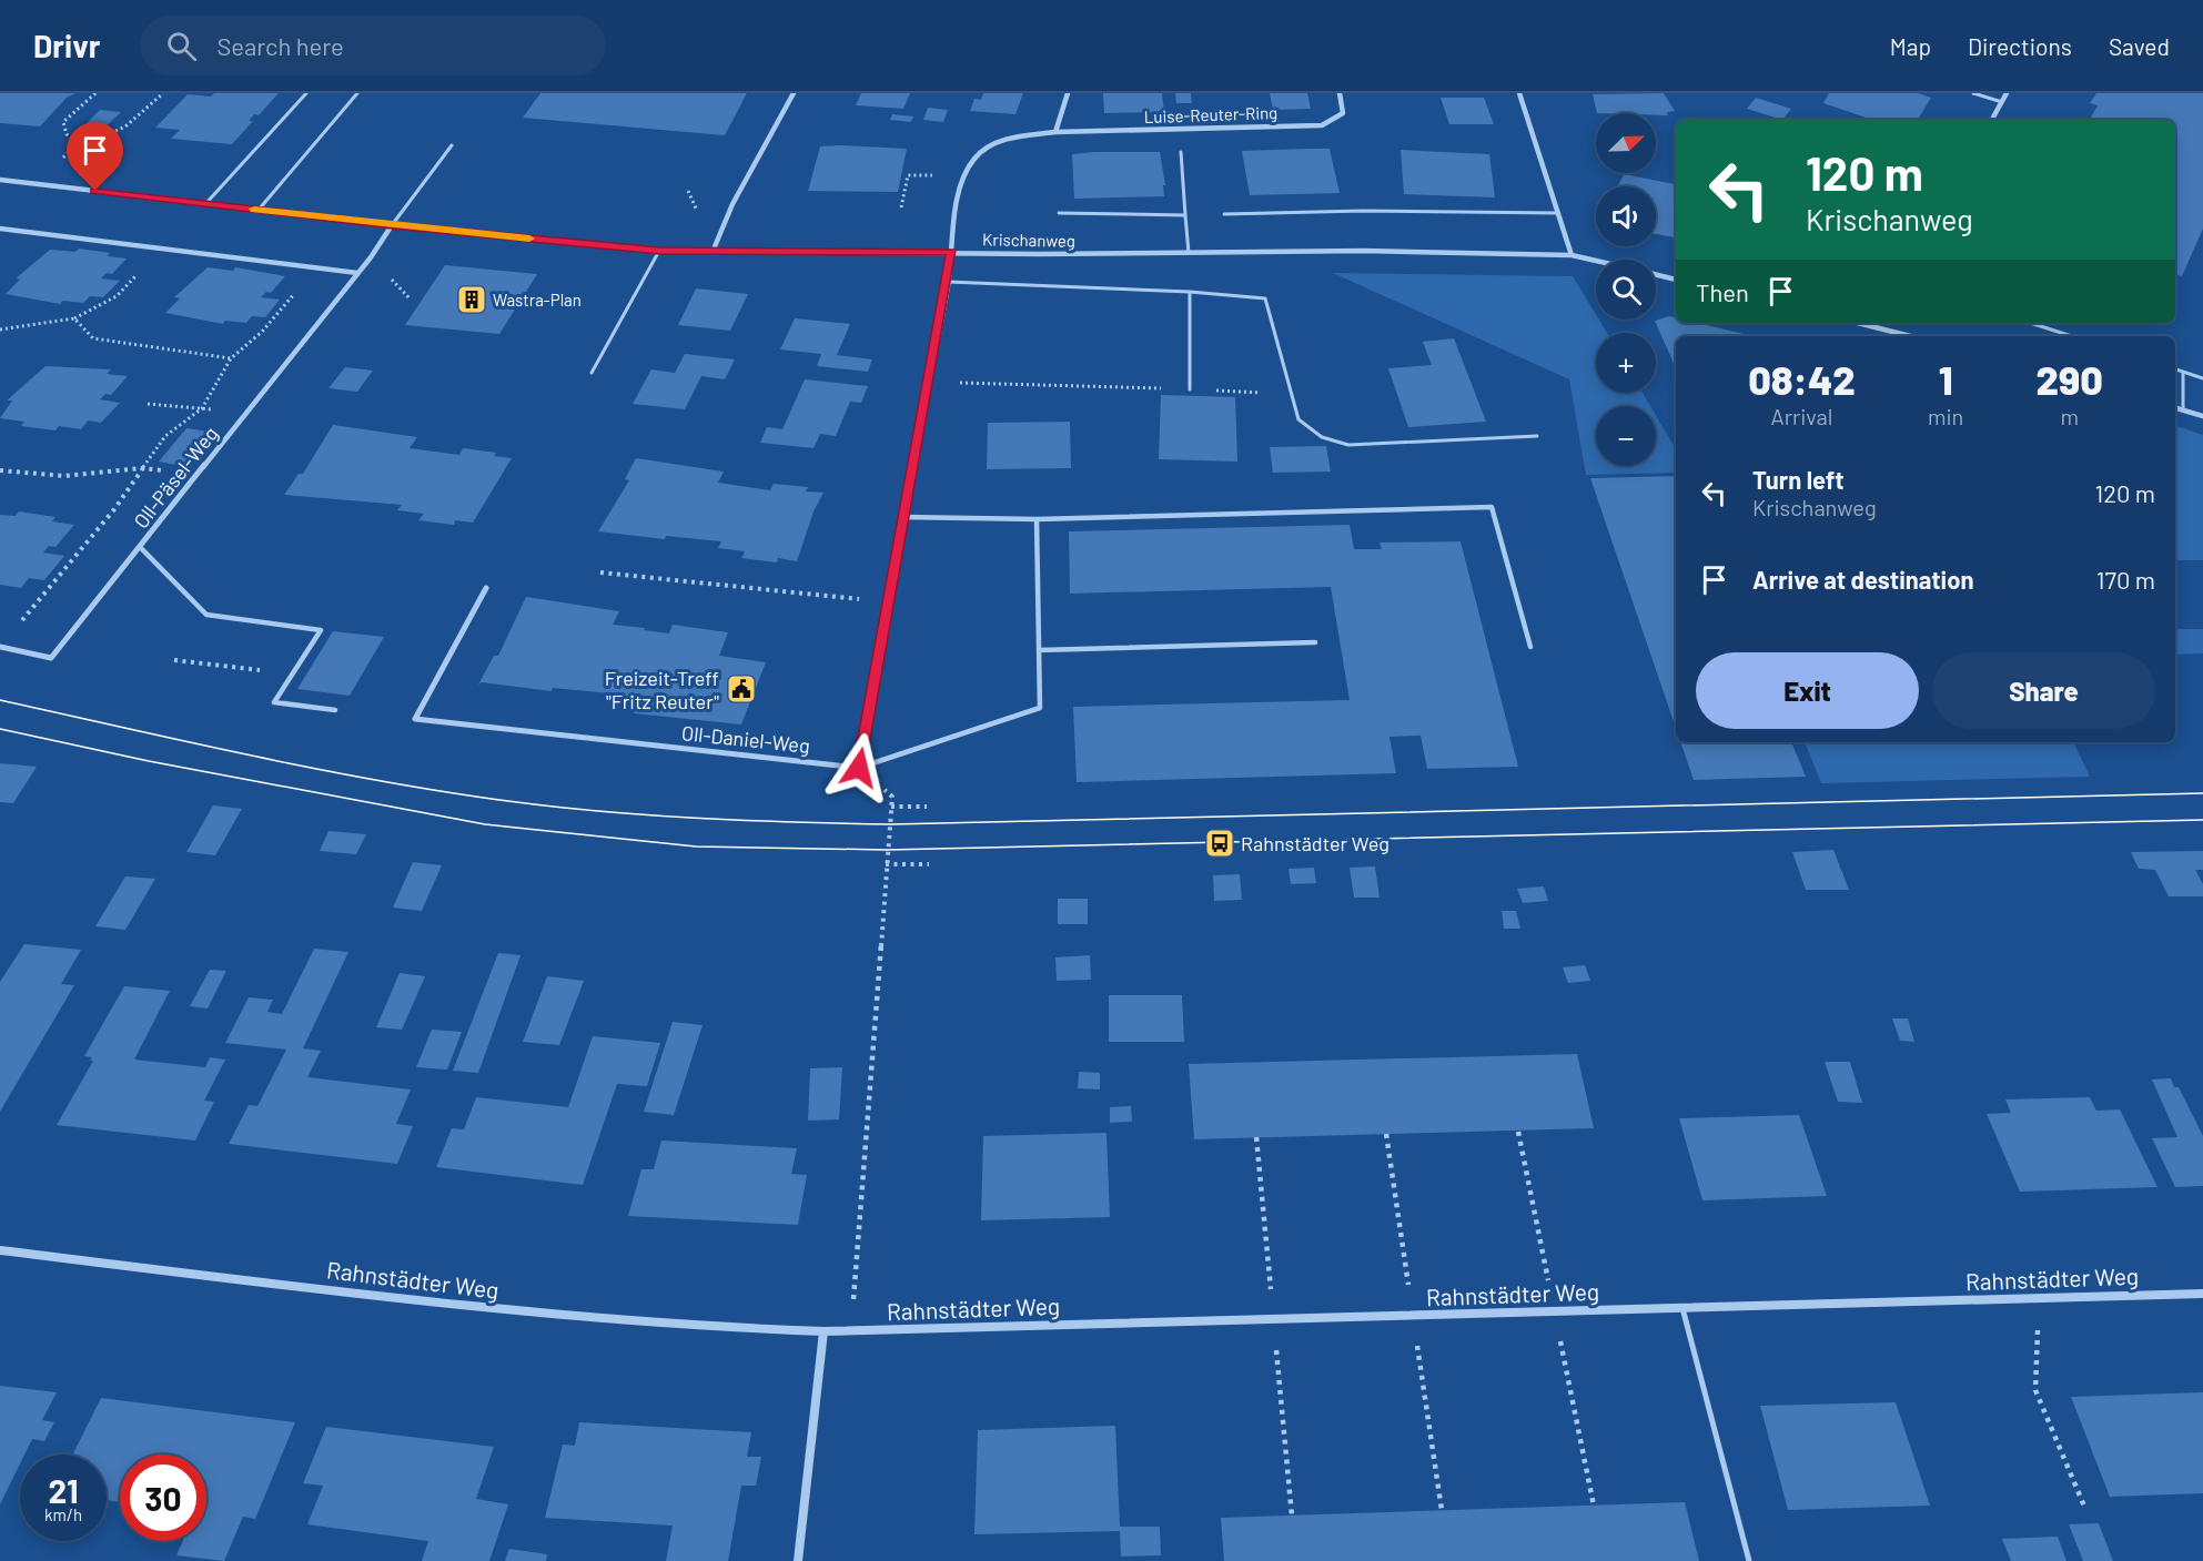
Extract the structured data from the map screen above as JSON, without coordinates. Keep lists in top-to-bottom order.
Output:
{
  "streets": {
    "street": [
      "Luise-Reuter-Ring",
      "Krischanweg",
      "Oll-Päsel-Weg",
      "Oll-Daniel-Weg",
      "Rahnstädter Weg"
    ]
  },
  "crossings": [
    ["Luise-Reuter-Ring", "Krischanweg"],
    ["Krischanweg", "Oll-Päsel-Weg"]
  ],
  "places": {
    "building": ["Wastra-Plan"],
    "public building": ["Freizeit-Treff \"Fritz Reuter\""],
    "bus stop": ["Rahnstädter Weg"]
  },
  "north": "top right",
  "page": {
    "header": "Drivr",
    "search": "Search here",
    "nav": ["Map", "Directions", "Saved"],
    "map_buttons": ["+", "−"],
    "turn": ["120 m", "Krischanweg"],
    "then": "Then",
    "eta": [
      "08:42",
      "Arrival",
      "1",
      "min",
      "290",
      "m"
    ],
    "list": [
      {
        "name": "Turn left",
        "note": "Krischanweg",
        "value": "120 m"
      },
      {
        "name": "Arrive at destination",
        "value": "170 m"
      }
    ],
    "buttons": ["Exit", "Share"],
    "speed": "21 km/h",
    "limit": "30"
  }
}
